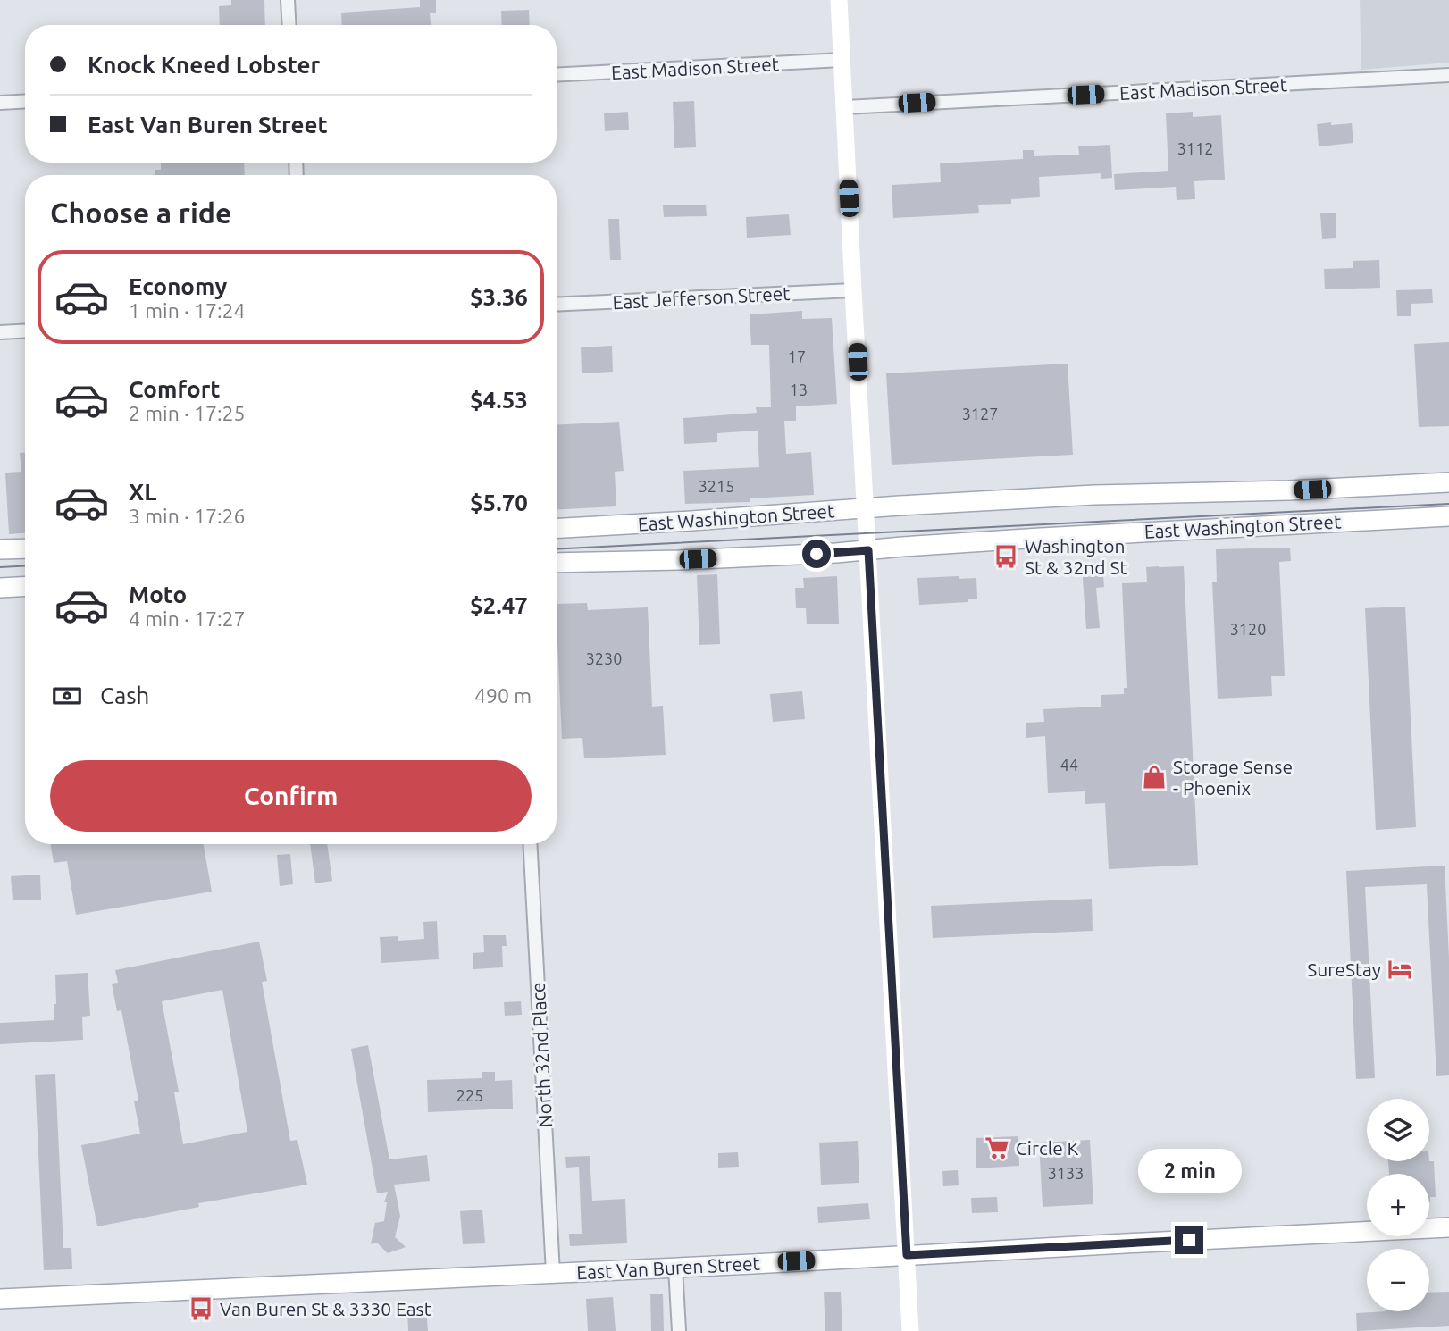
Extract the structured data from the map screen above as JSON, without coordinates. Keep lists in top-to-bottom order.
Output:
{
  "streets": {
    "main road": ["East Washington Street", "East Van Buren Street"],
    "street": ["East Madison Street", "East Jefferson Street", "North 32nd Place"]
  },
  "crossings": [
    ["North 32nd Place", "East Van Buren Street"]
  ],
  "places": {
    "bus stop": ["Washington St & 32nd St", "Van Buren St & 3330 East"],
    "shop": ["Storage Sense - Phoenix"],
    "hotel": ["SureStay"],
    "supermarket": ["Circle K"]
  },
  "house_numbers": [
    "3112",
    "17",
    "13",
    "3127",
    "3215",
    "3120",
    "3230",
    "44",
    "225",
    "3133"
  ],
  "page": {
    "banner": ["Knock Kneed Lobster", "East Van Buren Street"],
    "heading": "Choose a ride",
    "list": [
      {
        "name": "Economy",
        "note": "1 min · 17:24",
        "value": "$3.36"
      },
      {
        "name": "Comfort",
        "note": "2 min · 17:25",
        "value": "$4.53"
      },
      {
        "name": "XL",
        "note": "3 min · 17:26",
        "value": "$5.70"
      },
      {
        "name": "Moto",
        "note": "4 min · 17:27",
        "value": "$2.47"
      }
    ],
    "pay": ["Cash", "490 m"],
    "buttons": "Confirm",
    "map_buttons": ["+", "−"],
    "bubble": "2 min"
  }
}
